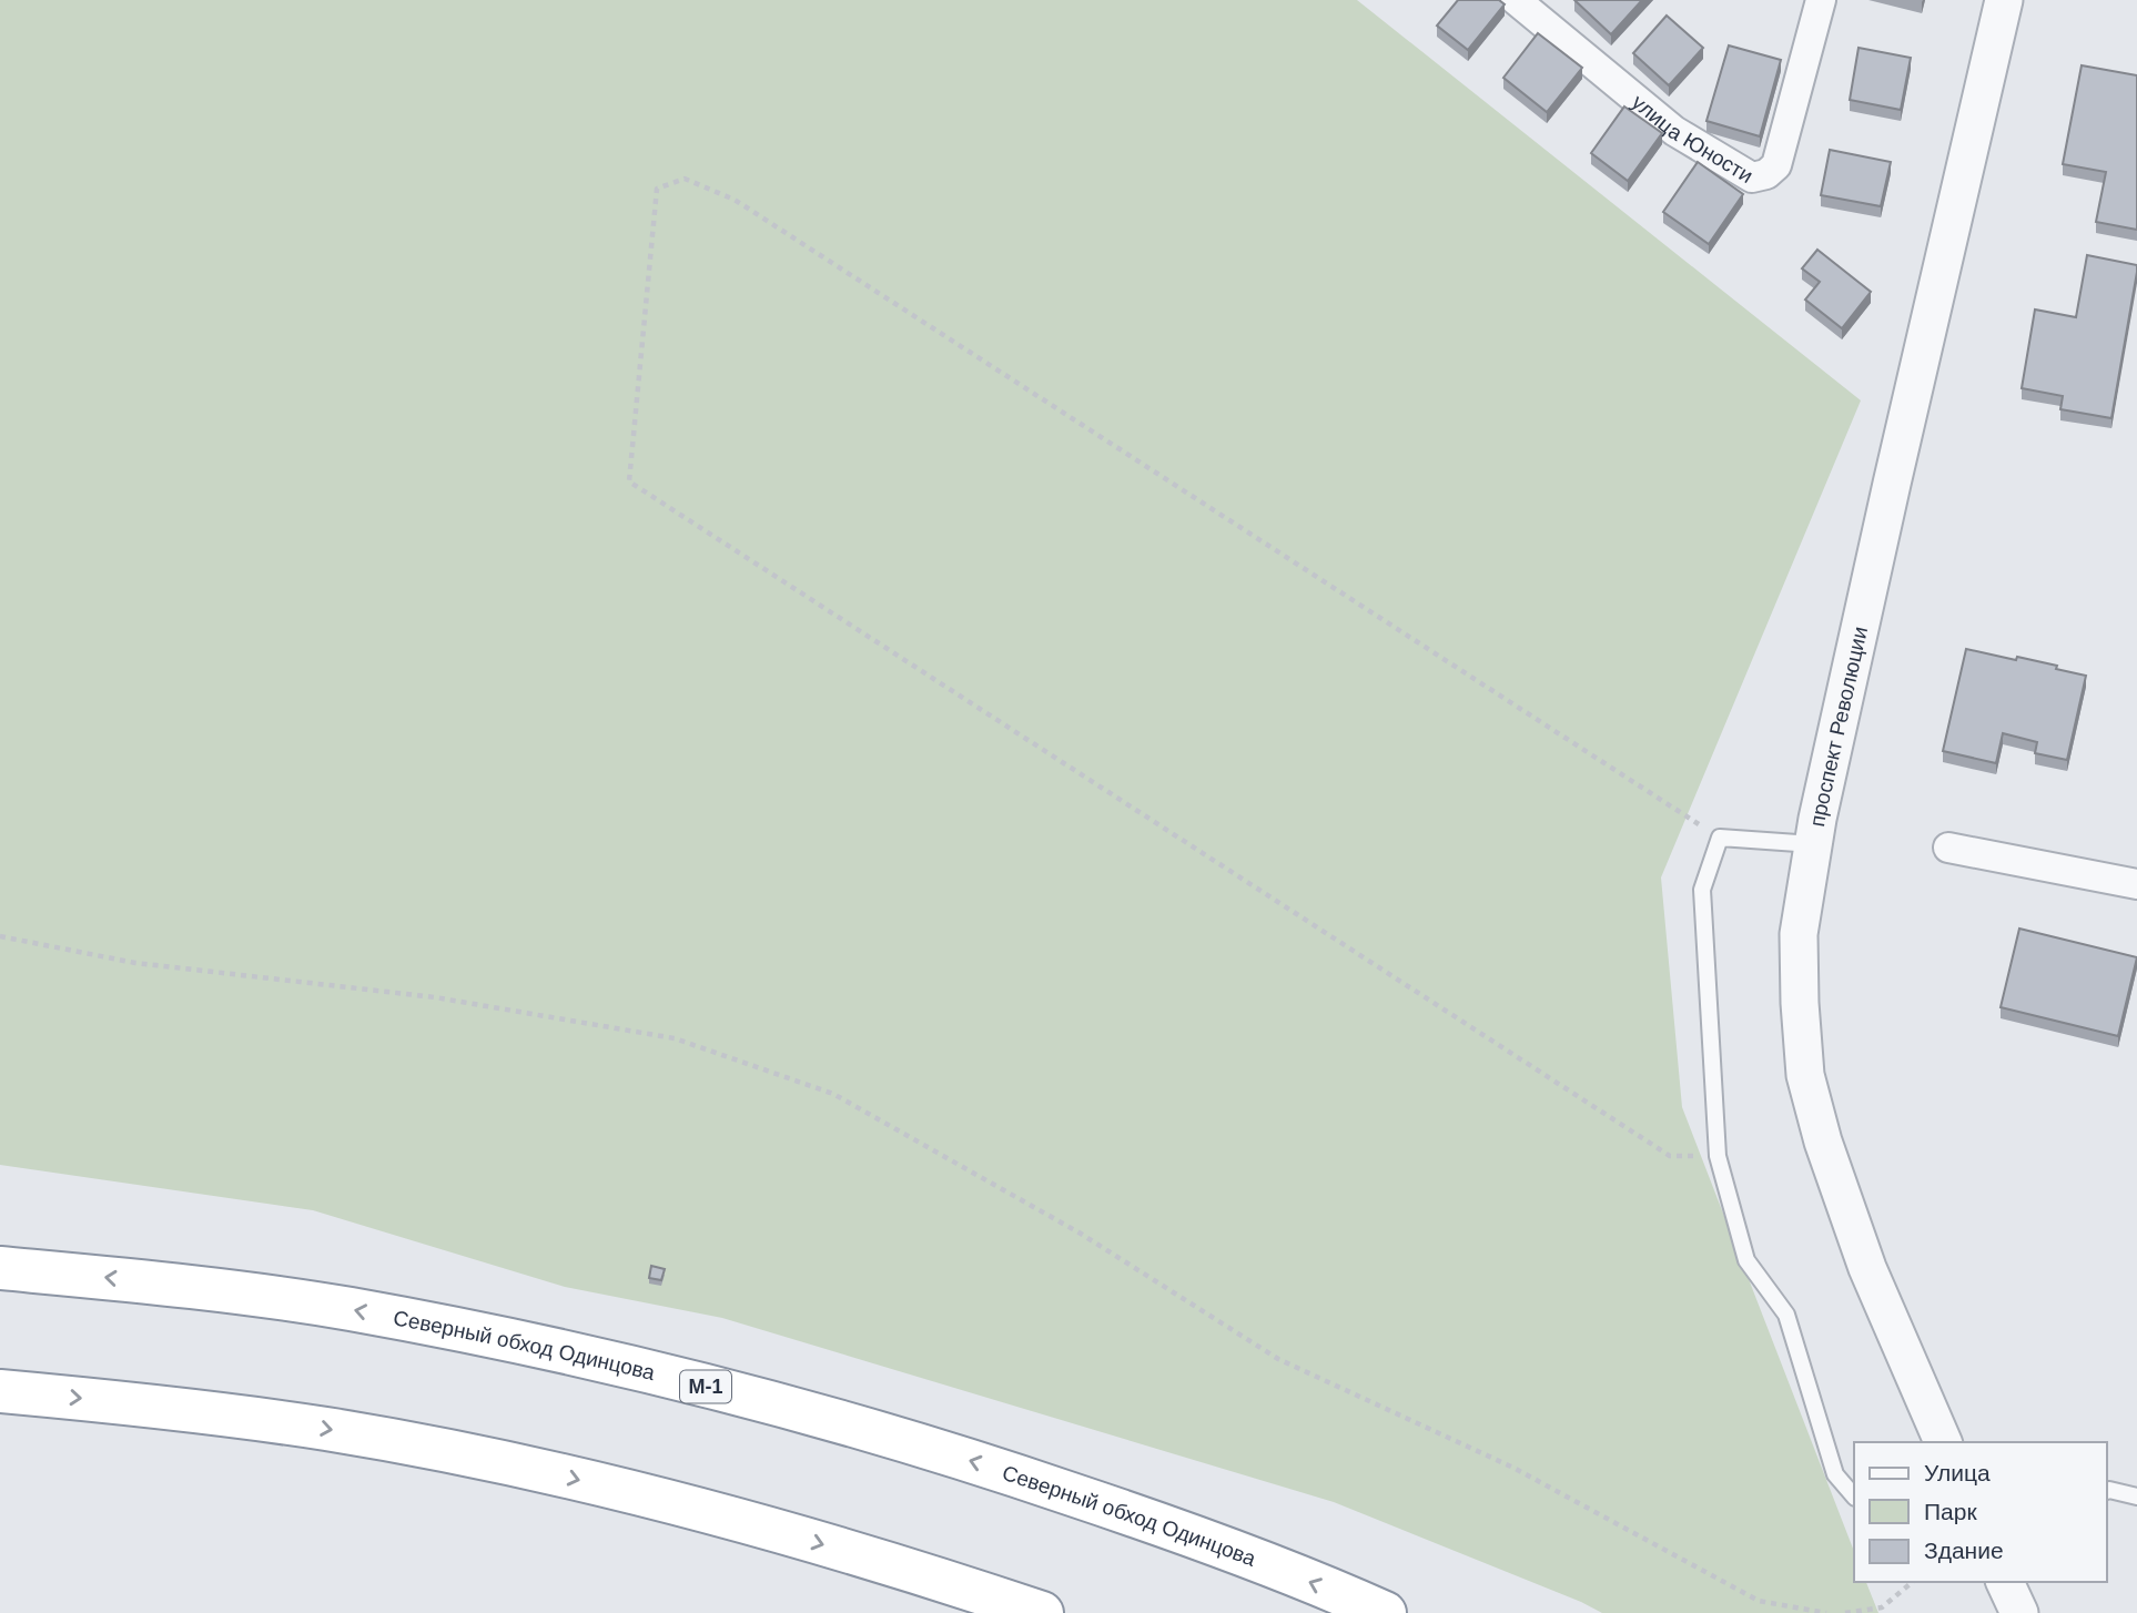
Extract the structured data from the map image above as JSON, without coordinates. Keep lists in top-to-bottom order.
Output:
{
  "streets": {
    "highway": ["Северный обход Одинцова", "М-1"],
    "street": ["улица Юности", "проспект Революции"]
  },
  "legend": ["Улица", "Парк", "Здание"]
}
